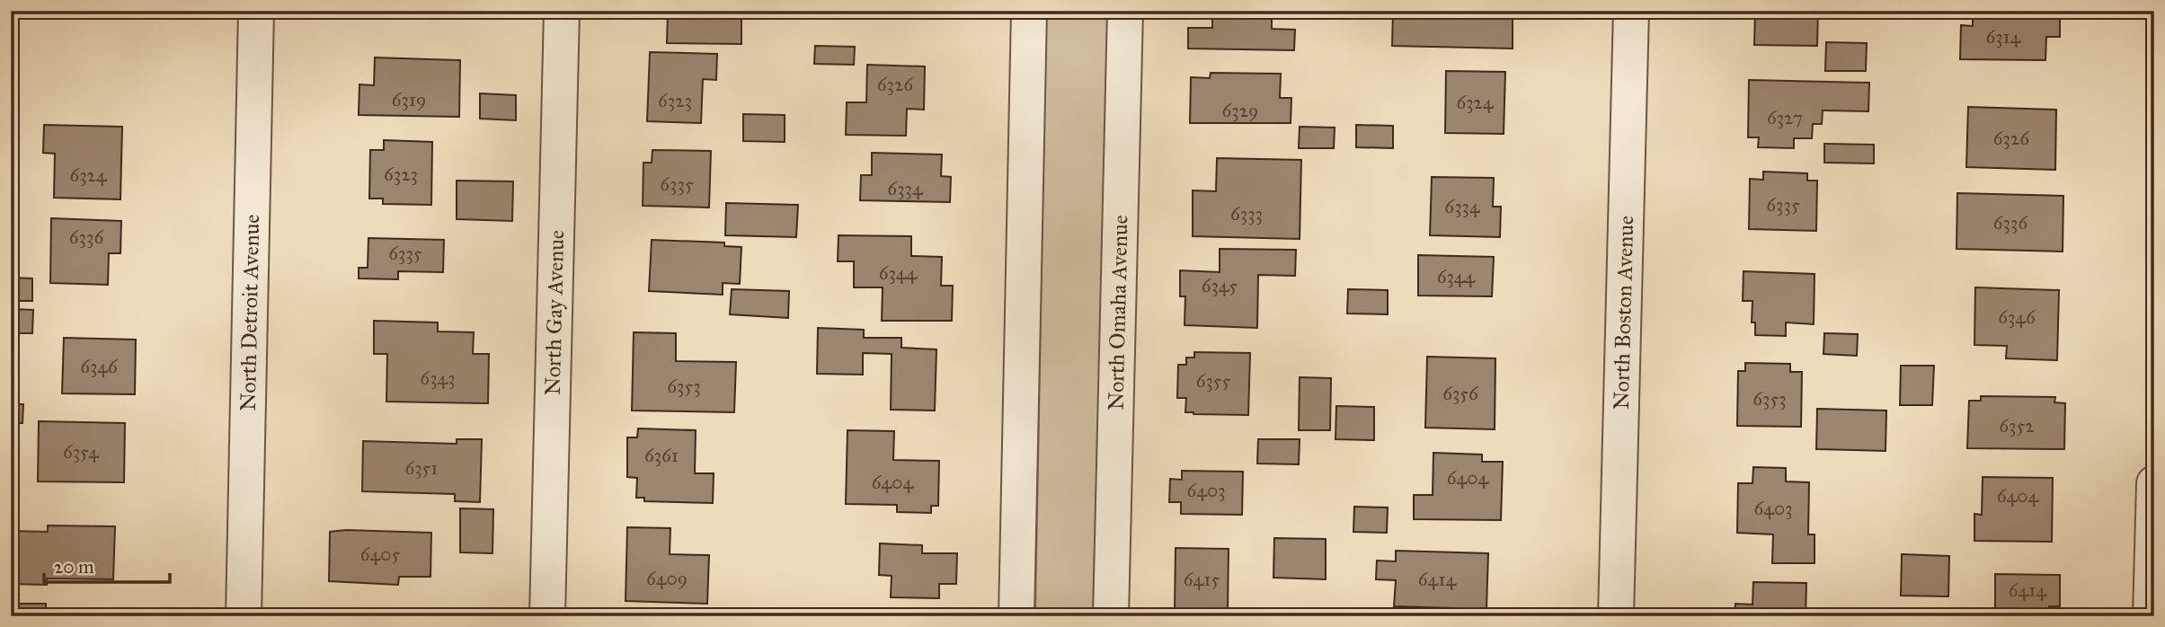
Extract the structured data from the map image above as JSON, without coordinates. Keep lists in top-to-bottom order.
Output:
{
  "streets": {
    "street": [
      "North Detroit Avenue",
      "North Gay Avenue",
      "North Omaha Avenue",
      "North Boston Avenue"
    ]
  },
  "house_numbers": [
    "6314",
    "6326",
    "6319",
    "6323",
    "6324",
    "6329",
    "6327",
    "6326",
    "6323",
    "6324",
    "6335",
    "6334",
    "6335",
    "6334",
    "6333",
    "6336",
    "6336",
    "6335",
    "6344",
    "6344",
    "6345",
    "6346",
    "6346",
    "6343",
    "6355",
    "6353",
    "6356",
    "6353",
    "6352",
    "6354",
    "6361",
    "6351",
    "6404",
    "6404",
    "6403",
    "6404",
    "6403",
    "6405",
    "6409",
    "6415",
    "6414",
    "6414"
  ],
  "scale_bar": "20 m"
}
